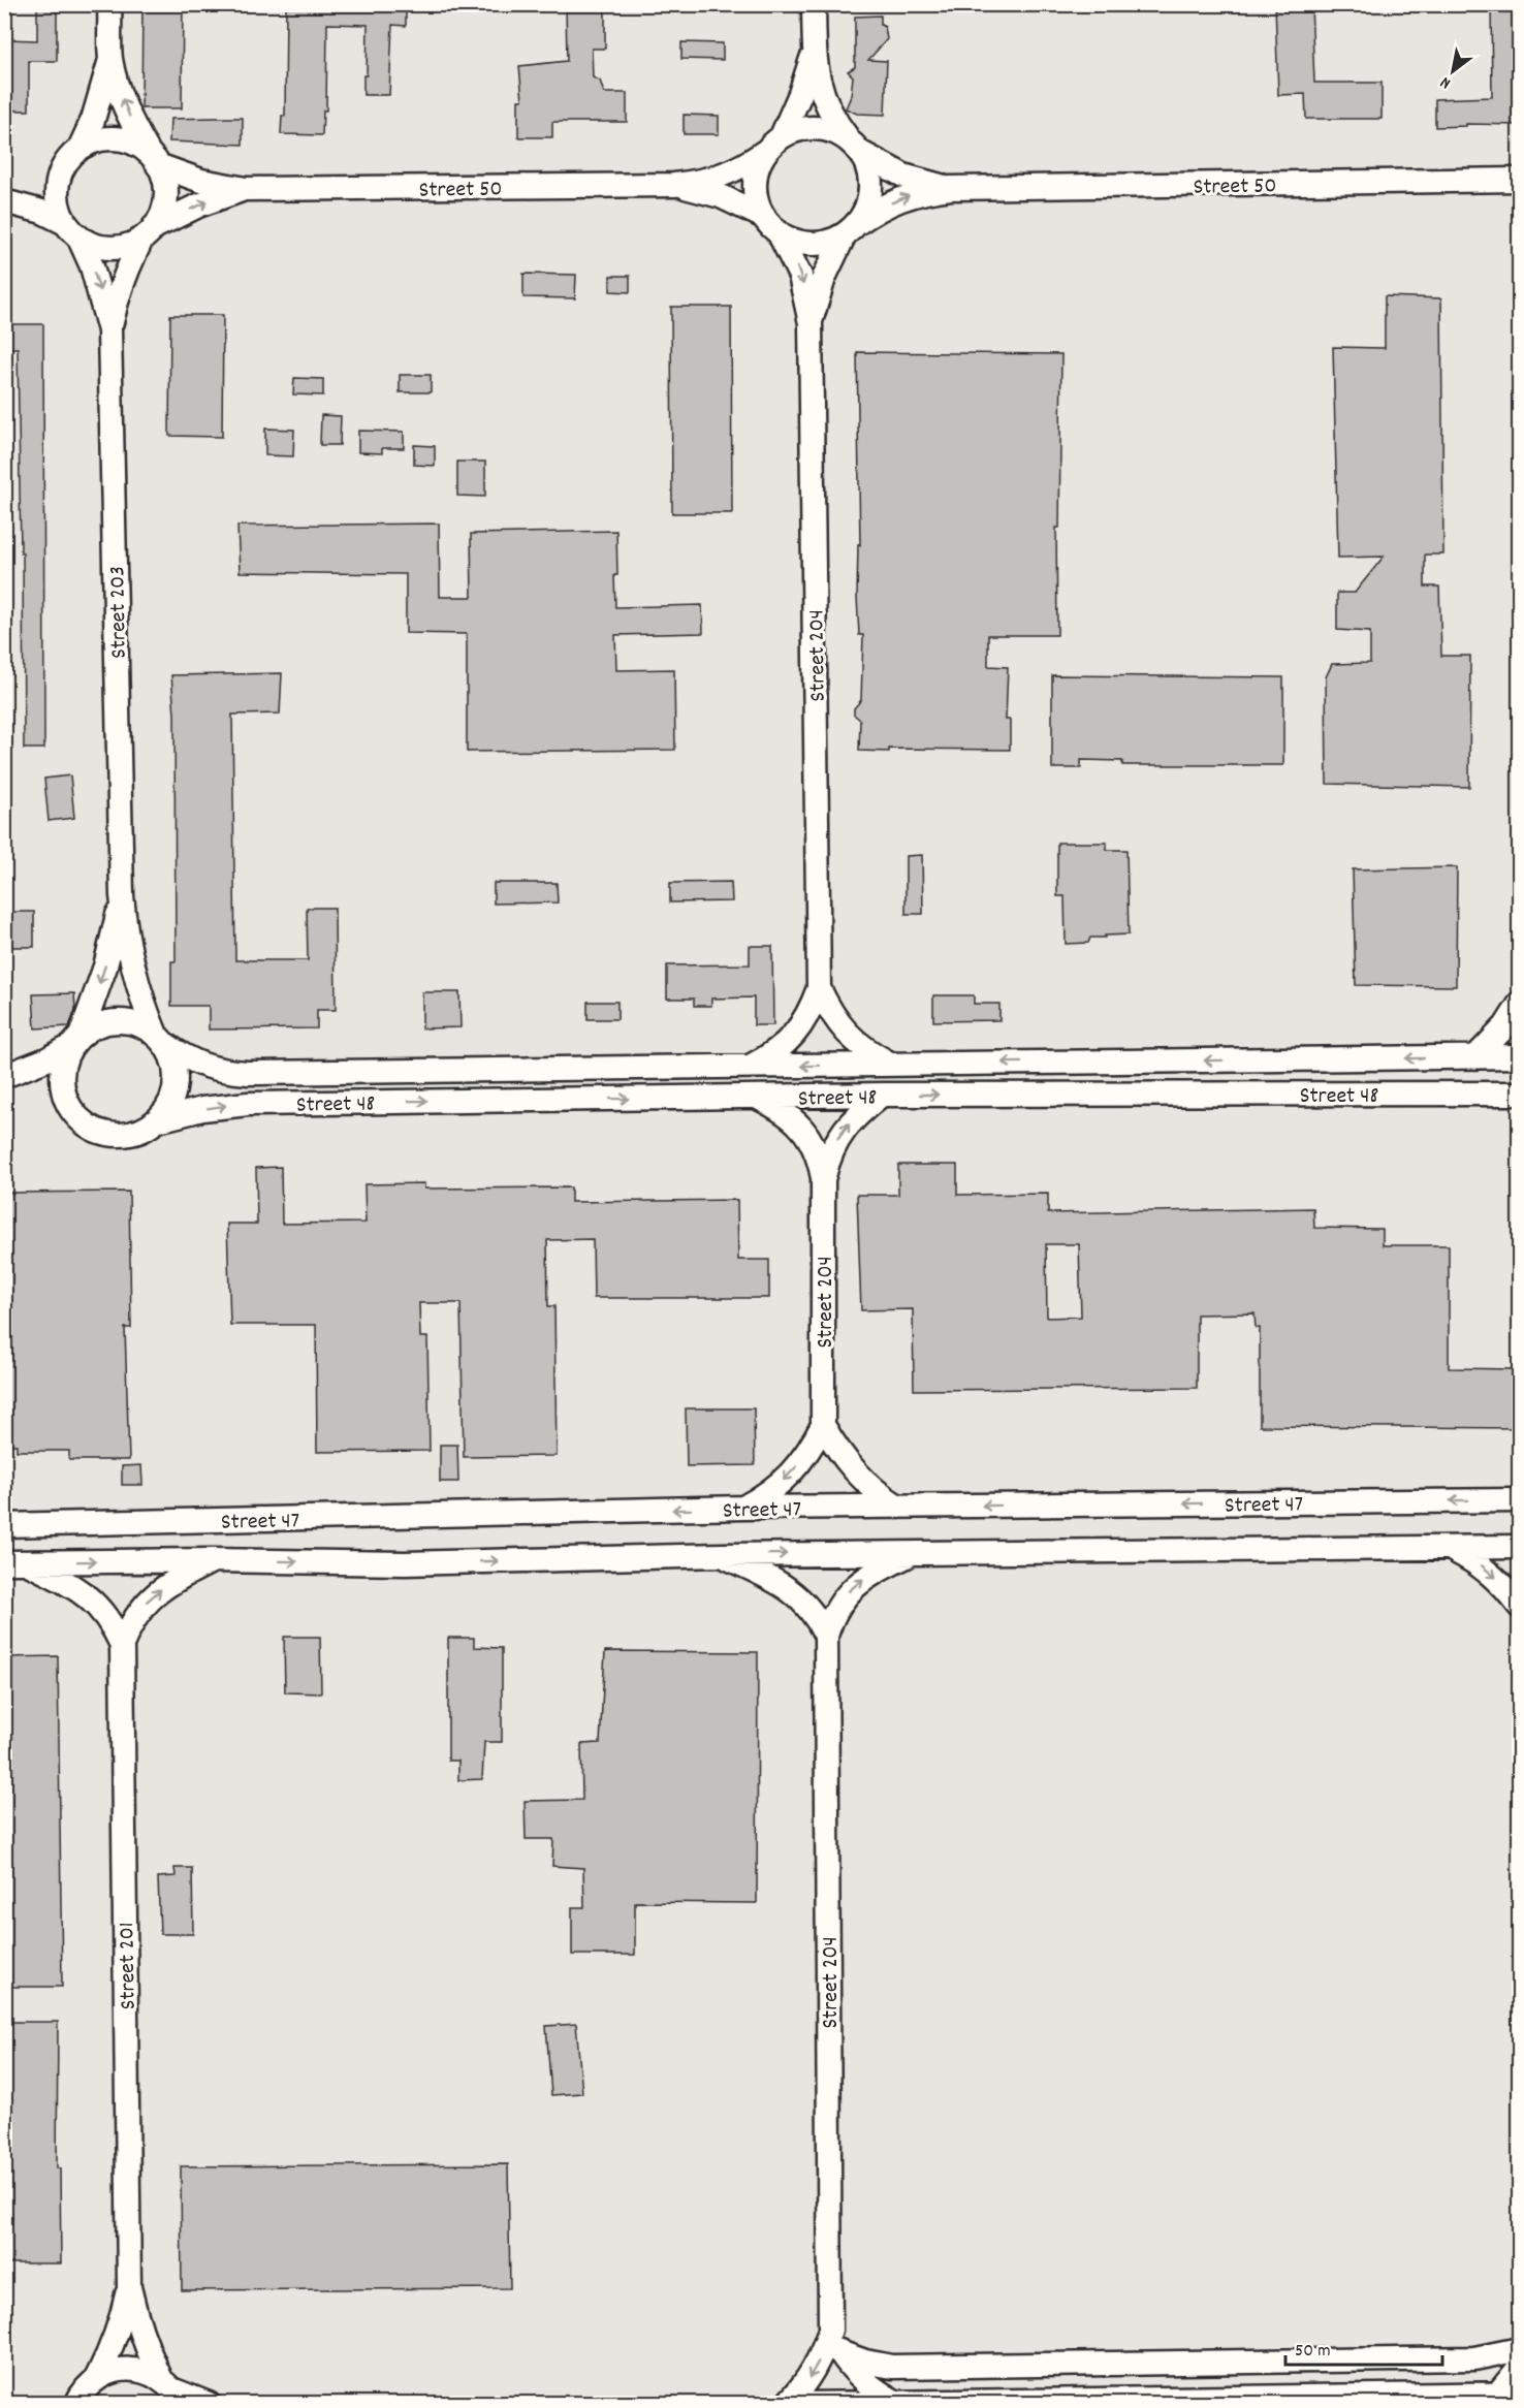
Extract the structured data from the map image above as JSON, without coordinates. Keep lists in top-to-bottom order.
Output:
{
  "streets": {
    "street": [
      "Street 50",
      "Street 203",
      "Street 204",
      "Street 48",
      "Street 47",
      "Street 201"
    ]
  },
  "crossings": [
    ["Street 50", "Street 203"],
    ["Street 50", "Street 204"],
    ["Street 203", "Street 48"],
    ["Street 204", "Street 48"],
    ["Street 204", "Street 47"],
    ["Street 47", "Street 201"]
  ],
  "scale_bar": "50 m",
  "north": "bottom left"
}
